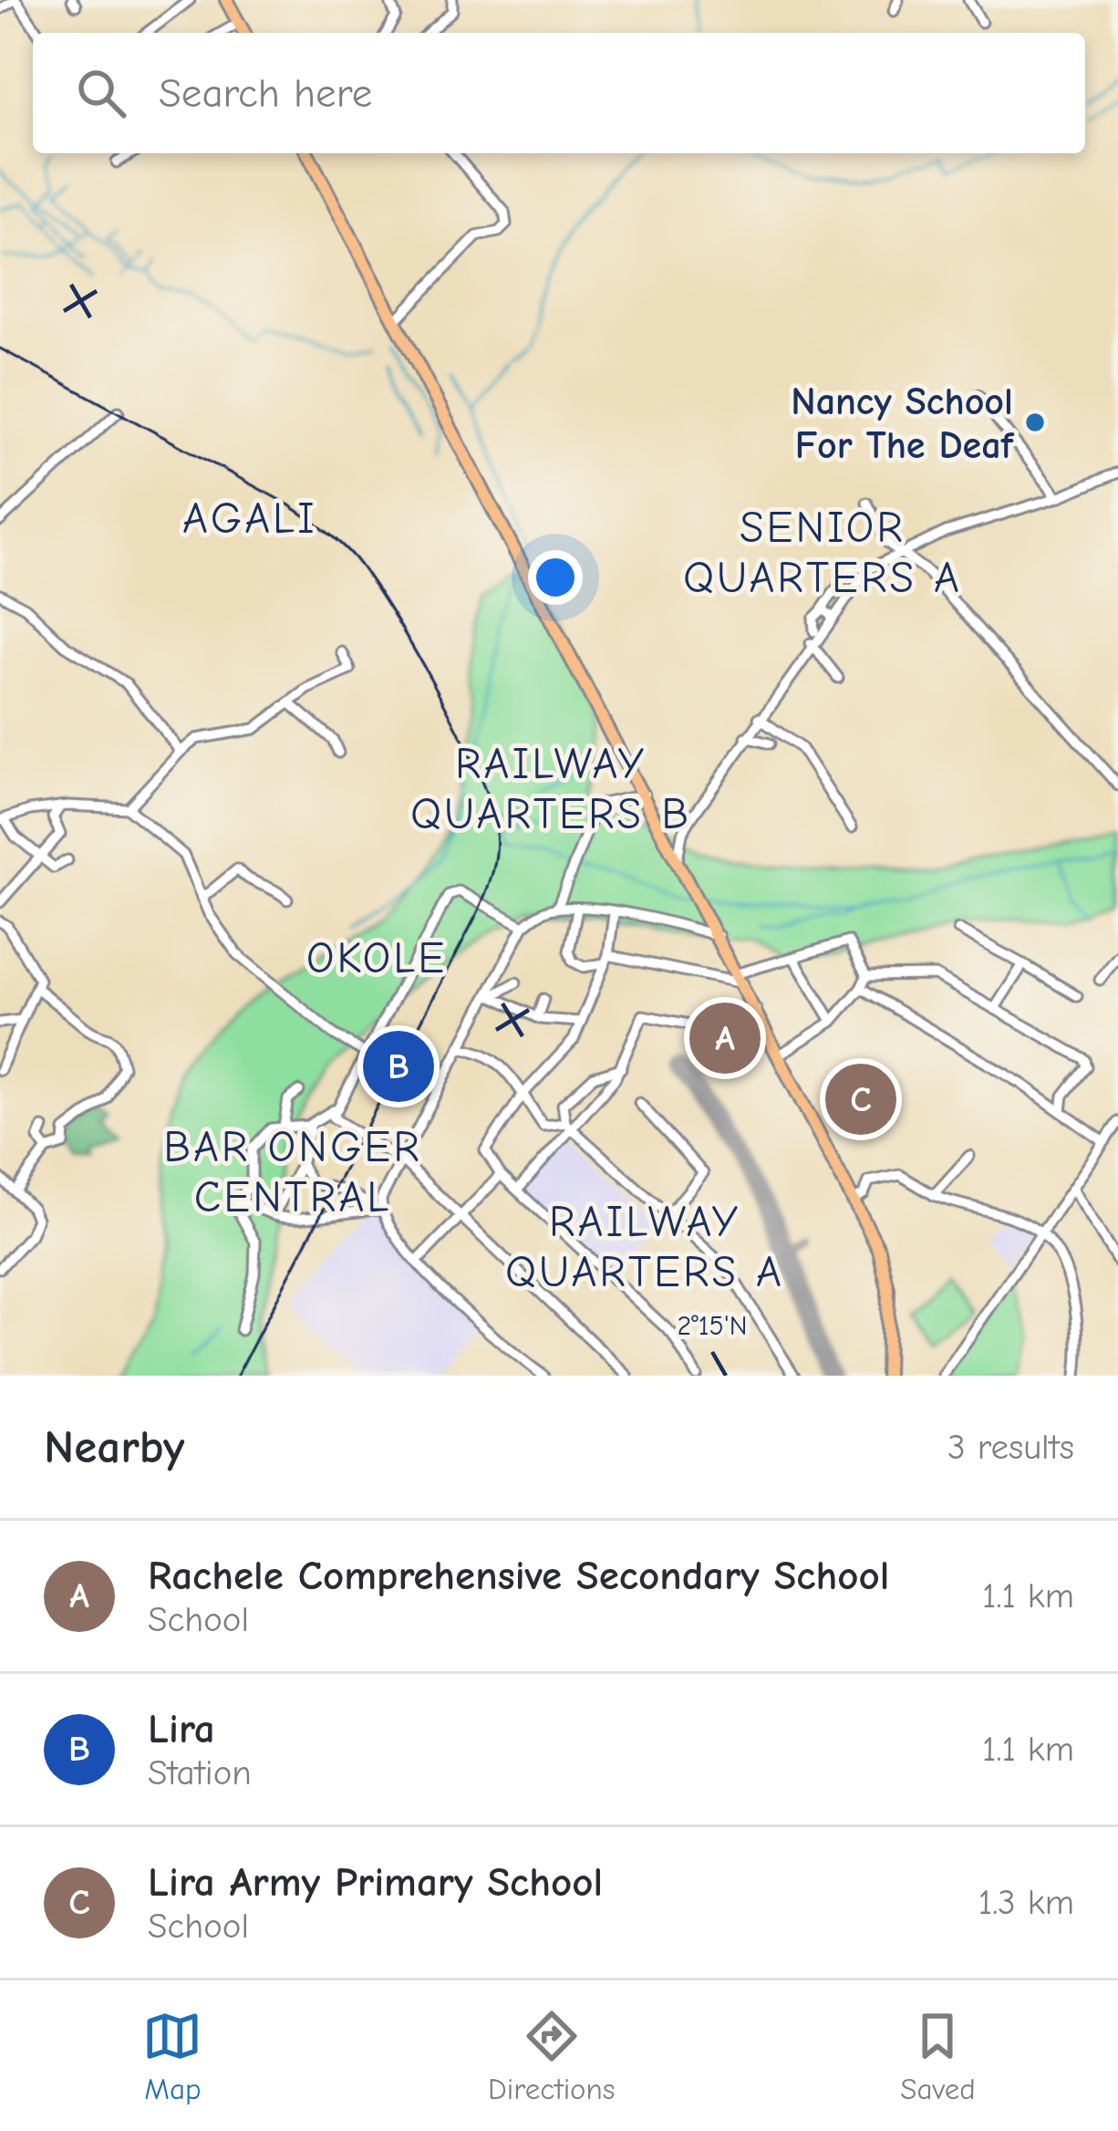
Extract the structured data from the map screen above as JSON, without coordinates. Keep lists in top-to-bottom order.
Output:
{
  "districts": [
    "AGALI",
    "SENIOR QUARTERS A",
    "RAILWAY QUARTERS B",
    "OKOLE",
    "BAR ONGER CENTRAL",
    "RAILWAY QUARTERS A"
  ],
  "places": ["Nancy School For The Deaf"],
  "page": {
    "search": "Search here",
    "pins": ["A", "B", "C"],
    "heading": ["Nearby", "3 results"],
    "list": [
      {
        "mark": "A",
        "name": "Rachele Comprehensive Secondary School",
        "note": "School",
        "value": "1.1 km"
      },
      {
        "mark": "B",
        "name": "Lira",
        "note": "Station",
        "value": "1.1 km"
      },
      {
        "mark": "C",
        "name": "Lira Army Primary School",
        "note": "School",
        "value": "1.3 km"
      }
    ],
    "nav": ["Map", "Directions", "Saved"]
  },
  "coordinates": ["2°15'N"]
}
